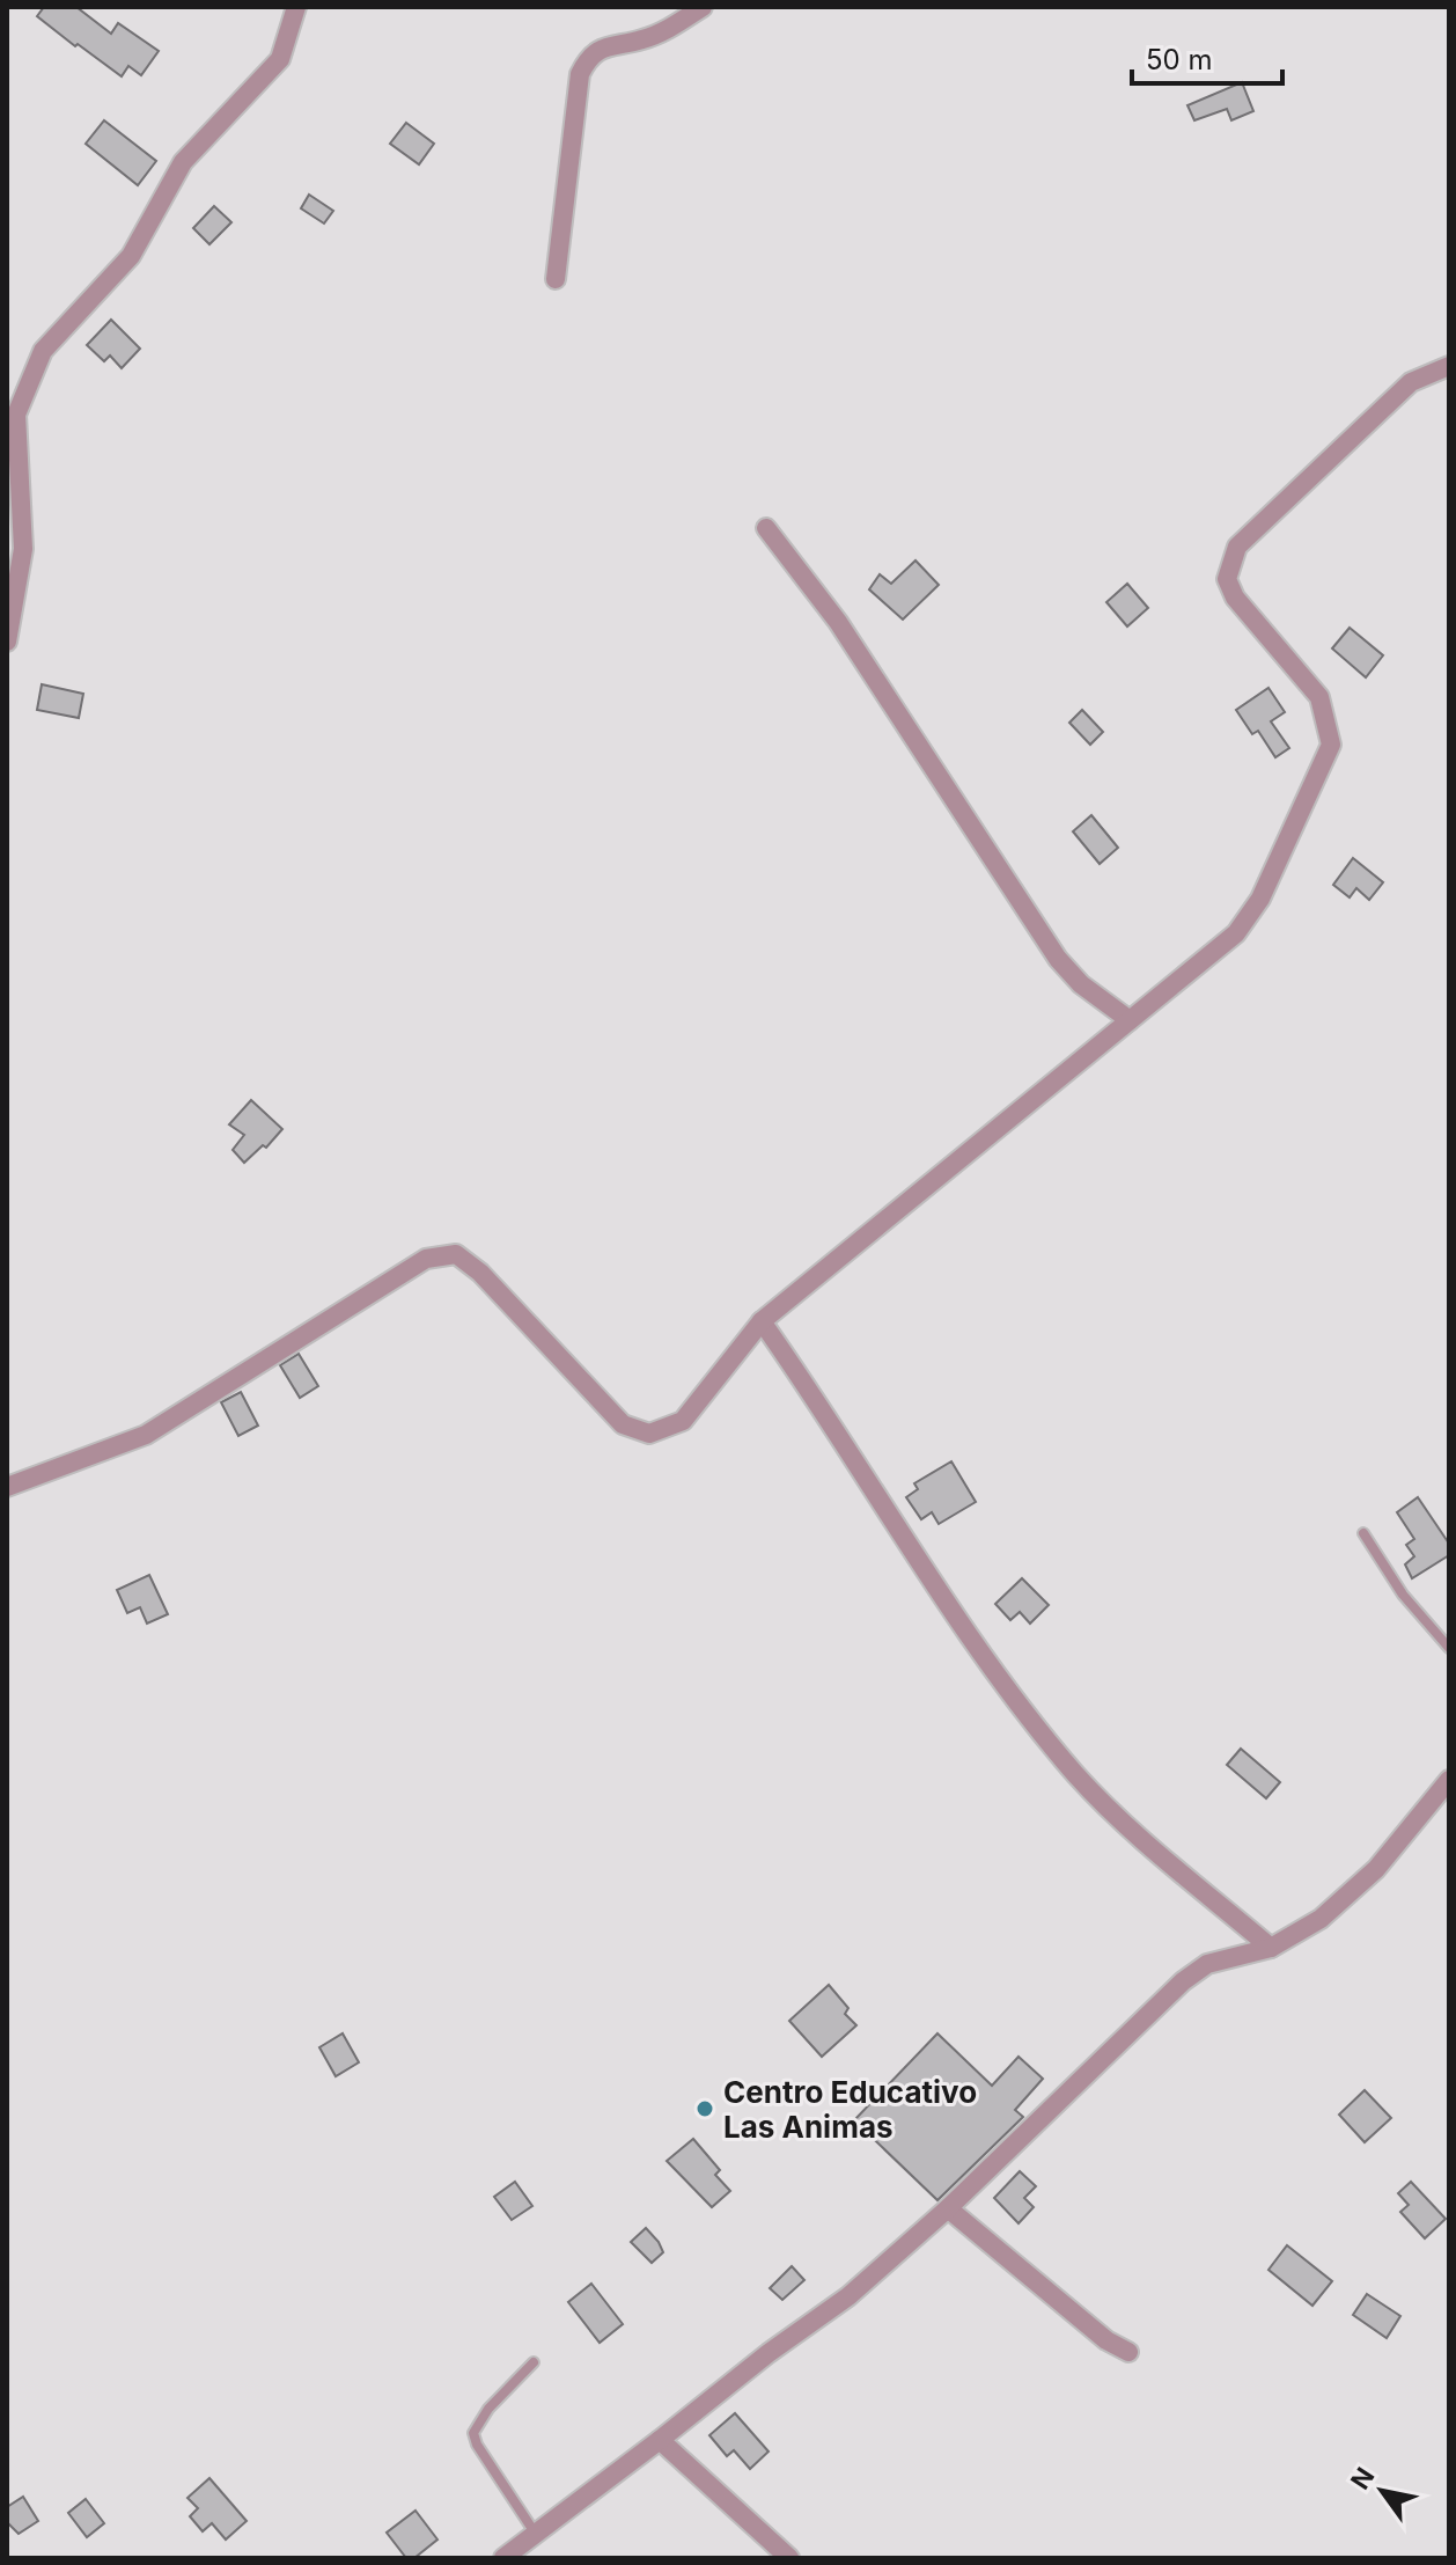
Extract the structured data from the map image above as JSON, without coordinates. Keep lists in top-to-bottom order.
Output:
{
  "places": ["Centro Educativo Las Animas"],
  "scale_bar": "50 m",
  "north": "top left"
}
